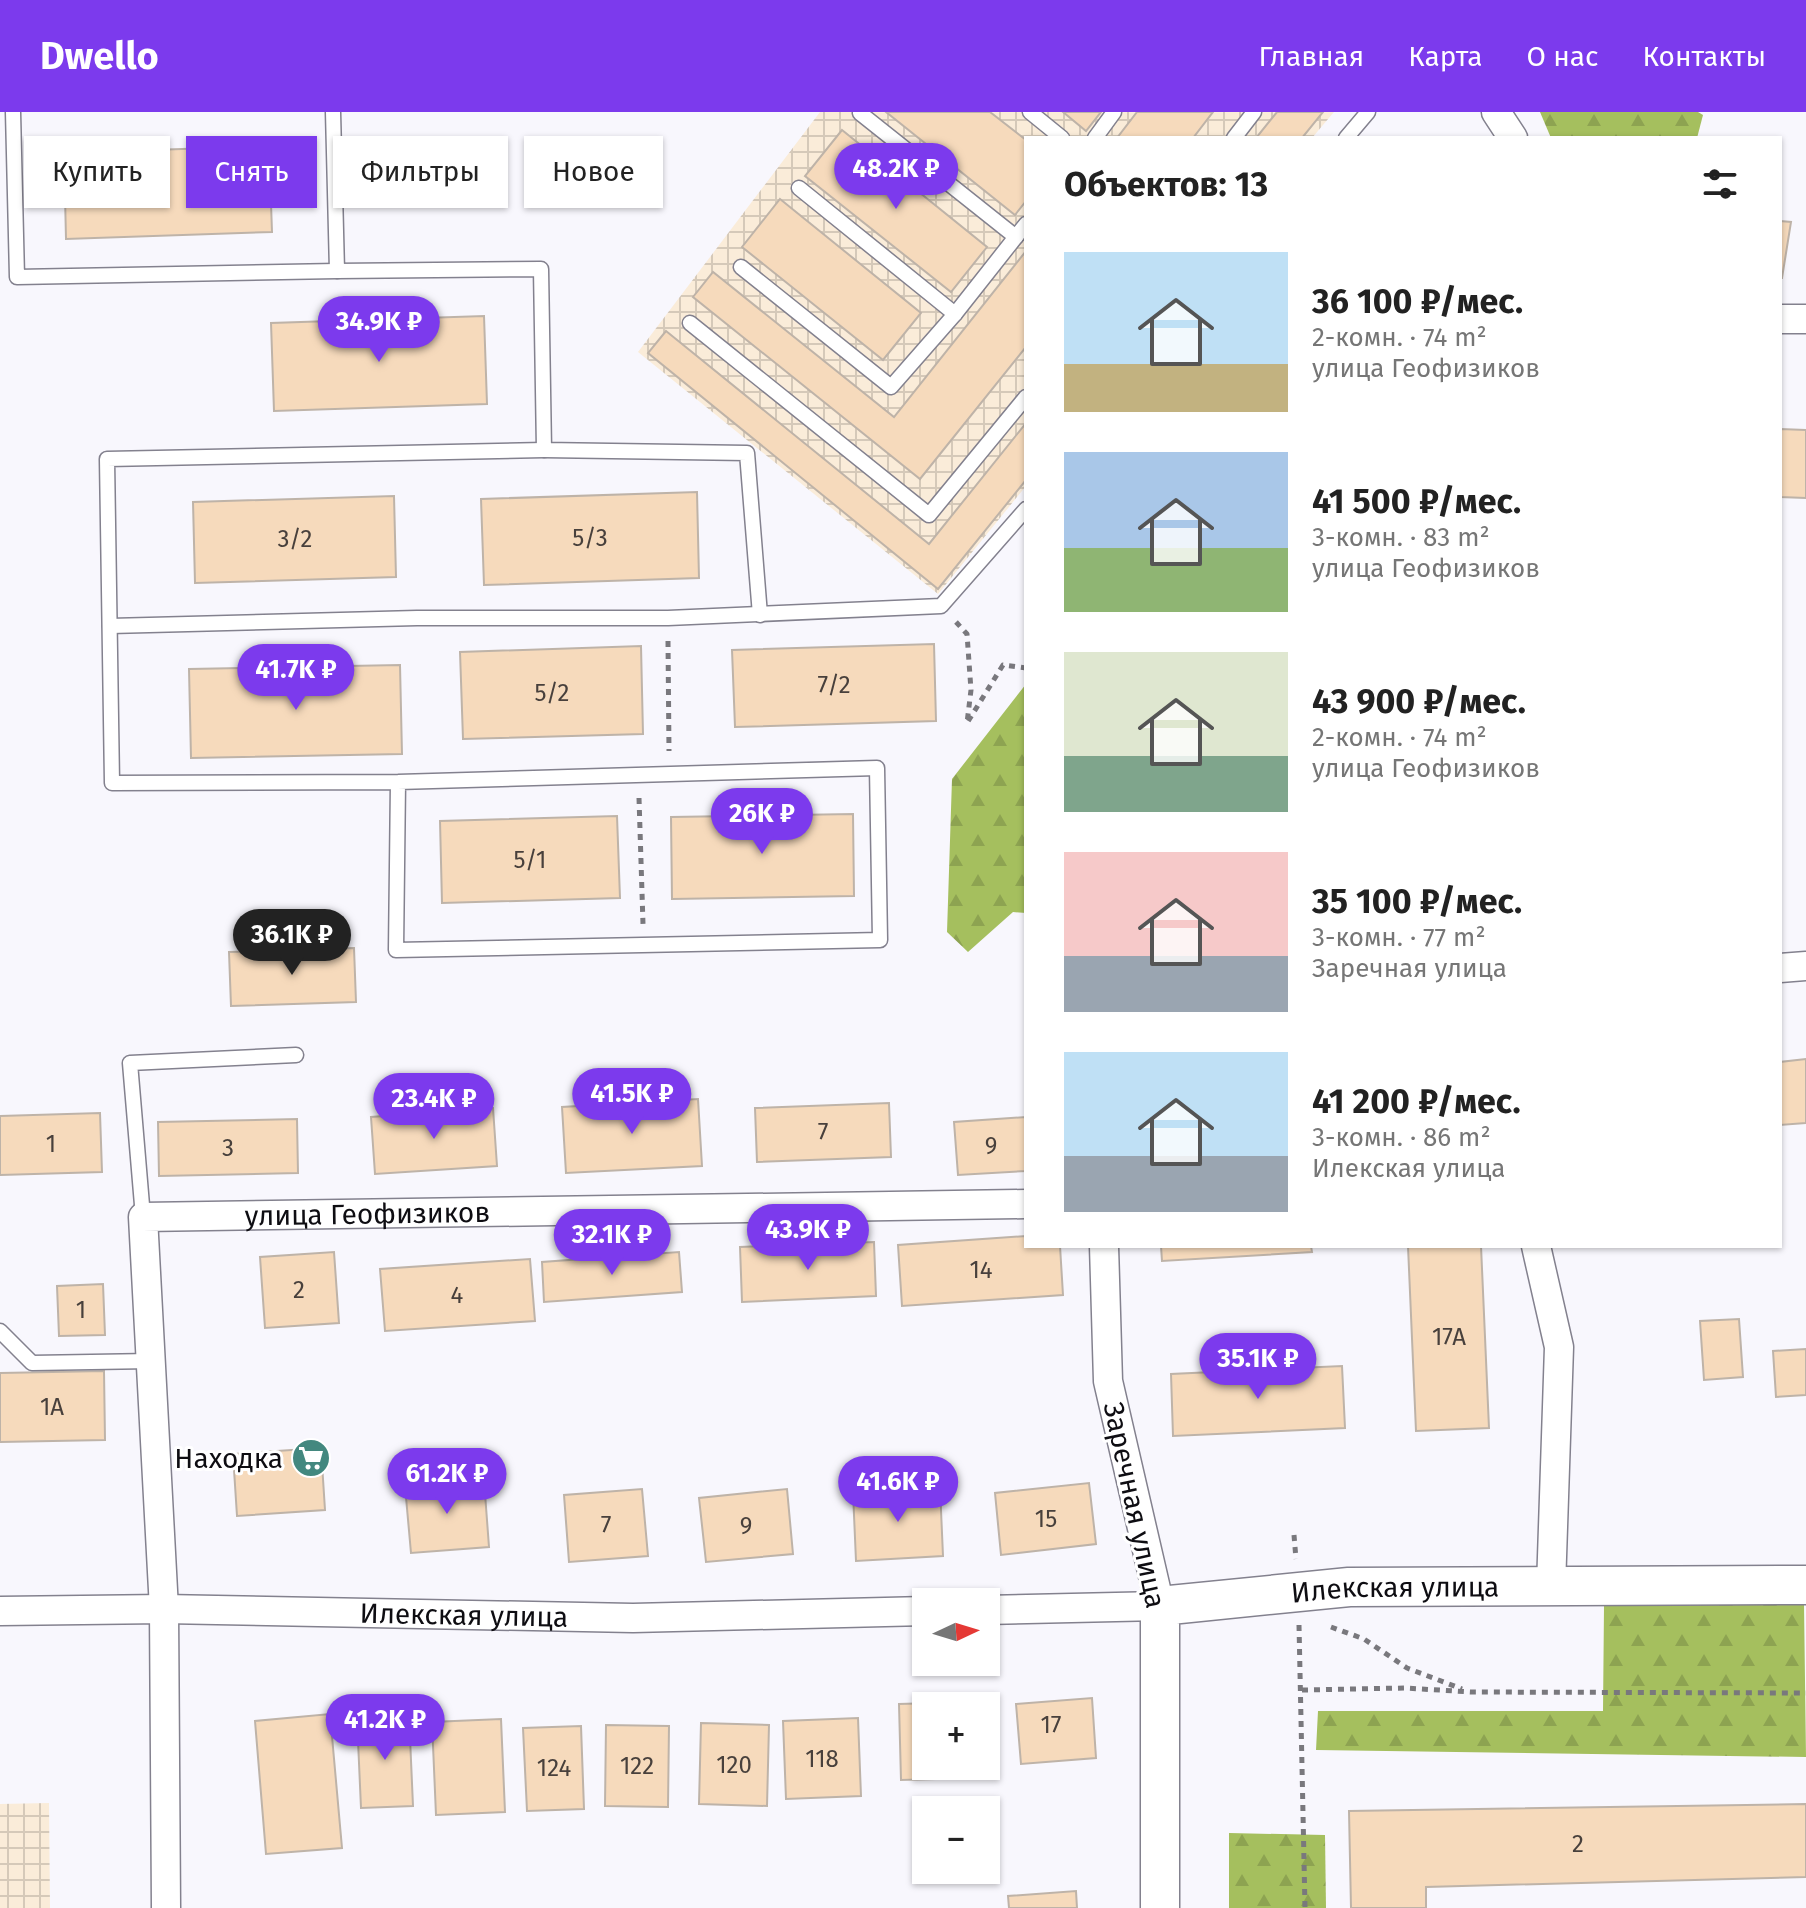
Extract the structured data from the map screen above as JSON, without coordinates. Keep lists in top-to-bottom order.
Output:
{
  "streets": {
    "street": ["улица Геофизиков", "Заречная улица", "Илекская улица"]
  },
  "crossings": [
    ["Заречная улица", "Илекская улица"]
  ],
  "places": {
    "supermarket": ["Находка"]
  },
  "house_numbers": [
    "5/3",
    "3/2",
    "7/2",
    "5/2",
    "5/1",
    "7",
    "1",
    "9",
    "3",
    "14",
    "2",
    "4",
    "1",
    "17А",
    "1А",
    "15",
    "7",
    "9",
    "17",
    "118",
    "120",
    "122",
    "124",
    "2"
  ],
  "north": "right",
  "page": {
    "header": "Dwello",
    "nav": [
      "Главная",
      "Карта",
      "О нас",
      "Контакты"
    ],
    "chip": [
      "Купить",
      "Снять",
      "Фильтры",
      "Новое"
    ],
    "heading": "Объектов: 13",
    "price": [
      "48.2K ₽",
      "34.9K ₽",
      "41.7K ₽",
      "26K ₽",
      "36.1K ₽",
      "41.5K ₽",
      "23.4K ₽",
      "43.9K ₽",
      "32.1K ₽",
      "35.1K ₽",
      "61.2K ₽",
      "41.6K ₽",
      "41.2K ₽"
    ],
    "list": [
      {
        "name": "36 100 ₽/мес.",
        "note": "2-комн. · 74 m² · улица Геофизиков"
      },
      {
        "name": "41 500 ₽/мес.",
        "note": "3-комн. · 83 m² · улица Геофизиков"
      },
      {
        "name": "43 900 ₽/мес.",
        "note": "2-комн. · 74 m² · улица Геофизиков"
      },
      {
        "name": "35 100 ₽/мес.",
        "note": "3-комн. · 77 m² · Заречная улица"
      },
      {
        "name": "41 200 ₽/мес.",
        "note": "3-комн. · 86 m² · Илекская улица"
      }
    ],
    "map_buttons": ["+", "−"]
  }
}
